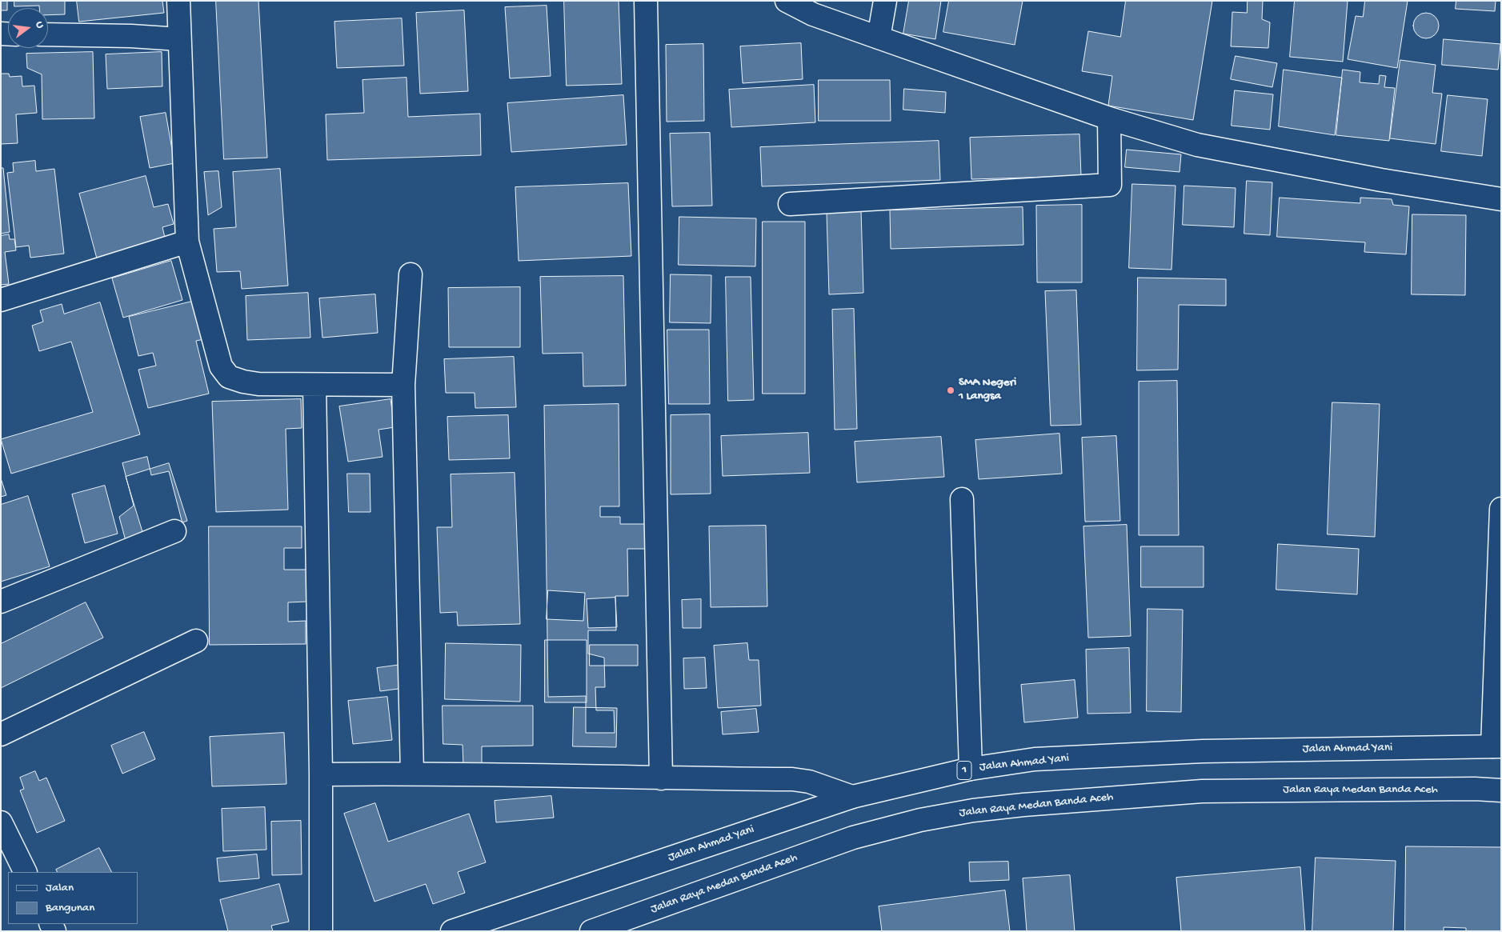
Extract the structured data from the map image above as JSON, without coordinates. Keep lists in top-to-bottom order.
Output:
{
  "streets": {
    "street": ["Jalan Ahmad Yani", "1", "Jalan Raya Medan Banda Aceh"]
  },
  "places": ["SMA Negeri 1 Langsa"],
  "legend": ["Jalan", "Bangunan"],
  "north": "right"
}
